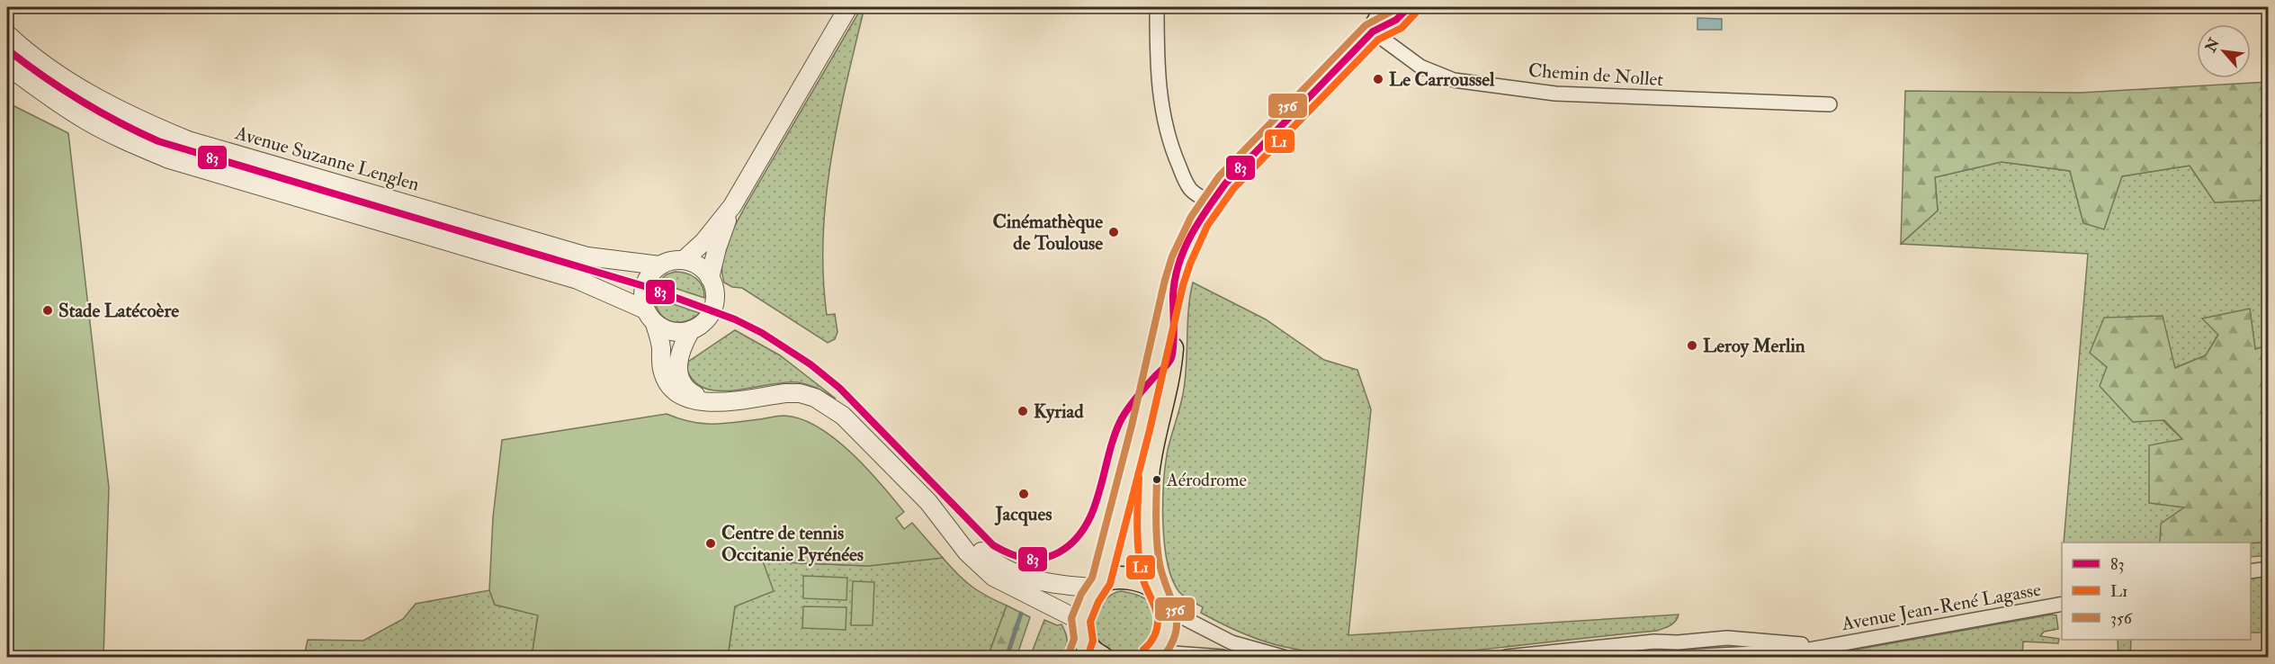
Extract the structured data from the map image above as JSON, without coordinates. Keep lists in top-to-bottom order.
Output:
{
  "streets": {
    "street": ["Chemin de Nollet", "Avenue Suzanne Lenglen", "Avenue Jean-René Lagasse"]
  },
  "places": [
    "Le Carroussel",
    "Cinémathèque de Toulouse",
    "Stade Latécoère",
    "Leroy Merlin",
    "Kyriad",
    "Aérodrome",
    "Jacques",
    "Centre de tennis Occitanie Pyrénées"
  ],
  "lines": ["transit line 83", "transit line 356", "transit line L1"],
  "legend": ["83", "L1", "356"],
  "north": "top left"
}
